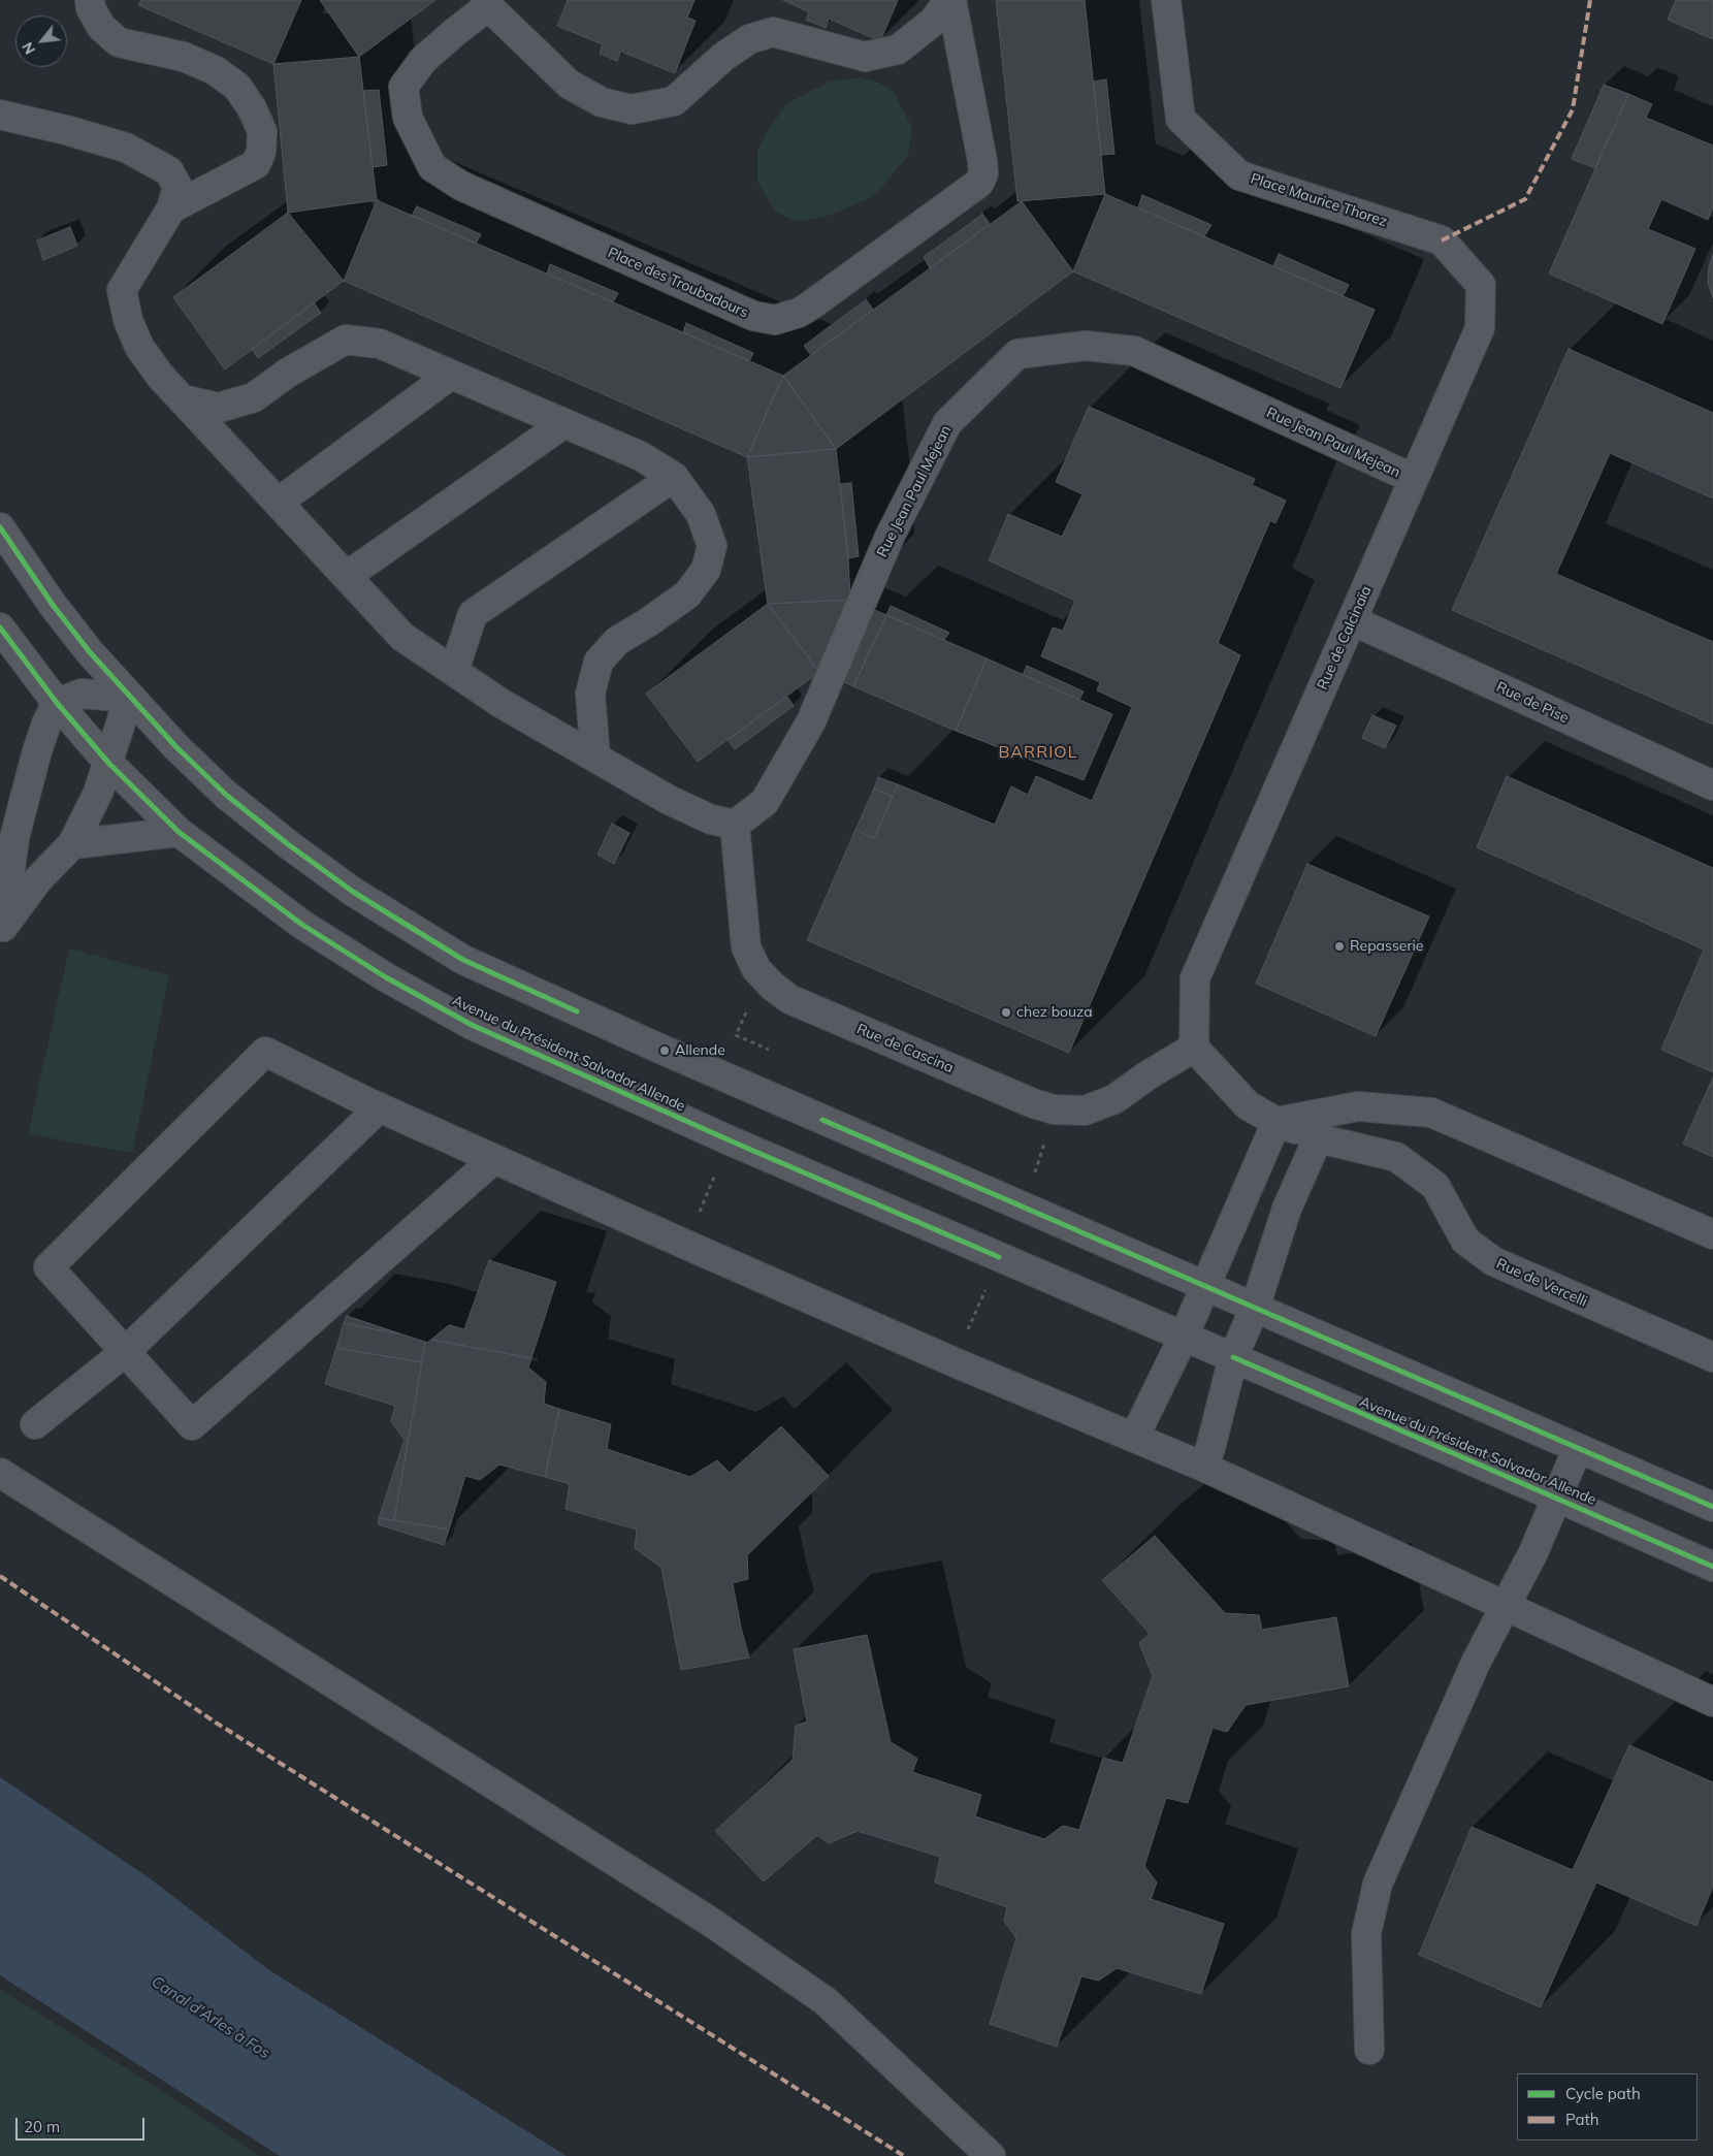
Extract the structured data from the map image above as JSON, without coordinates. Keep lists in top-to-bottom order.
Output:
{
  "streets": {
    "street": [
      "Place Maurice Thorez",
      "Place des Troubadours",
      "Rue Jean Paul Mejean",
      "Rue de Calcinaïa",
      "Rue de Pise",
      "Rue de Cascina",
      "Avenue du Président Salvador Allende",
      "Rue de Vercelli"
    ]
  },
  "crossings": [
    ["Place Maurice Thorez", "Rue de Calcinaïa"],
    ["Rue Jean Paul Mejean", "Rue de Calcinaïa"],
    ["Rue Jean Paul Mejean", "Rue de Cascina"],
    ["Rue de Calcinaïa", "Rue de Pise"],
    ["Rue de Calcinaïa", "Rue de Cascina"],
    ["Rue de Calcinaïa", "Rue de Vercelli"],
    ["Rue de Cascina", "Rue de Vercelli"]
  ],
  "districts": ["BARRIOL"],
  "water": ["Canal d'Arles à Fos"],
  "places": ["Repasserie", "chez bouza", "Allende"],
  "legend": ["Cycle path", "Path"],
  "scale_bar": "20 m",
  "north": "bottom left"
}
